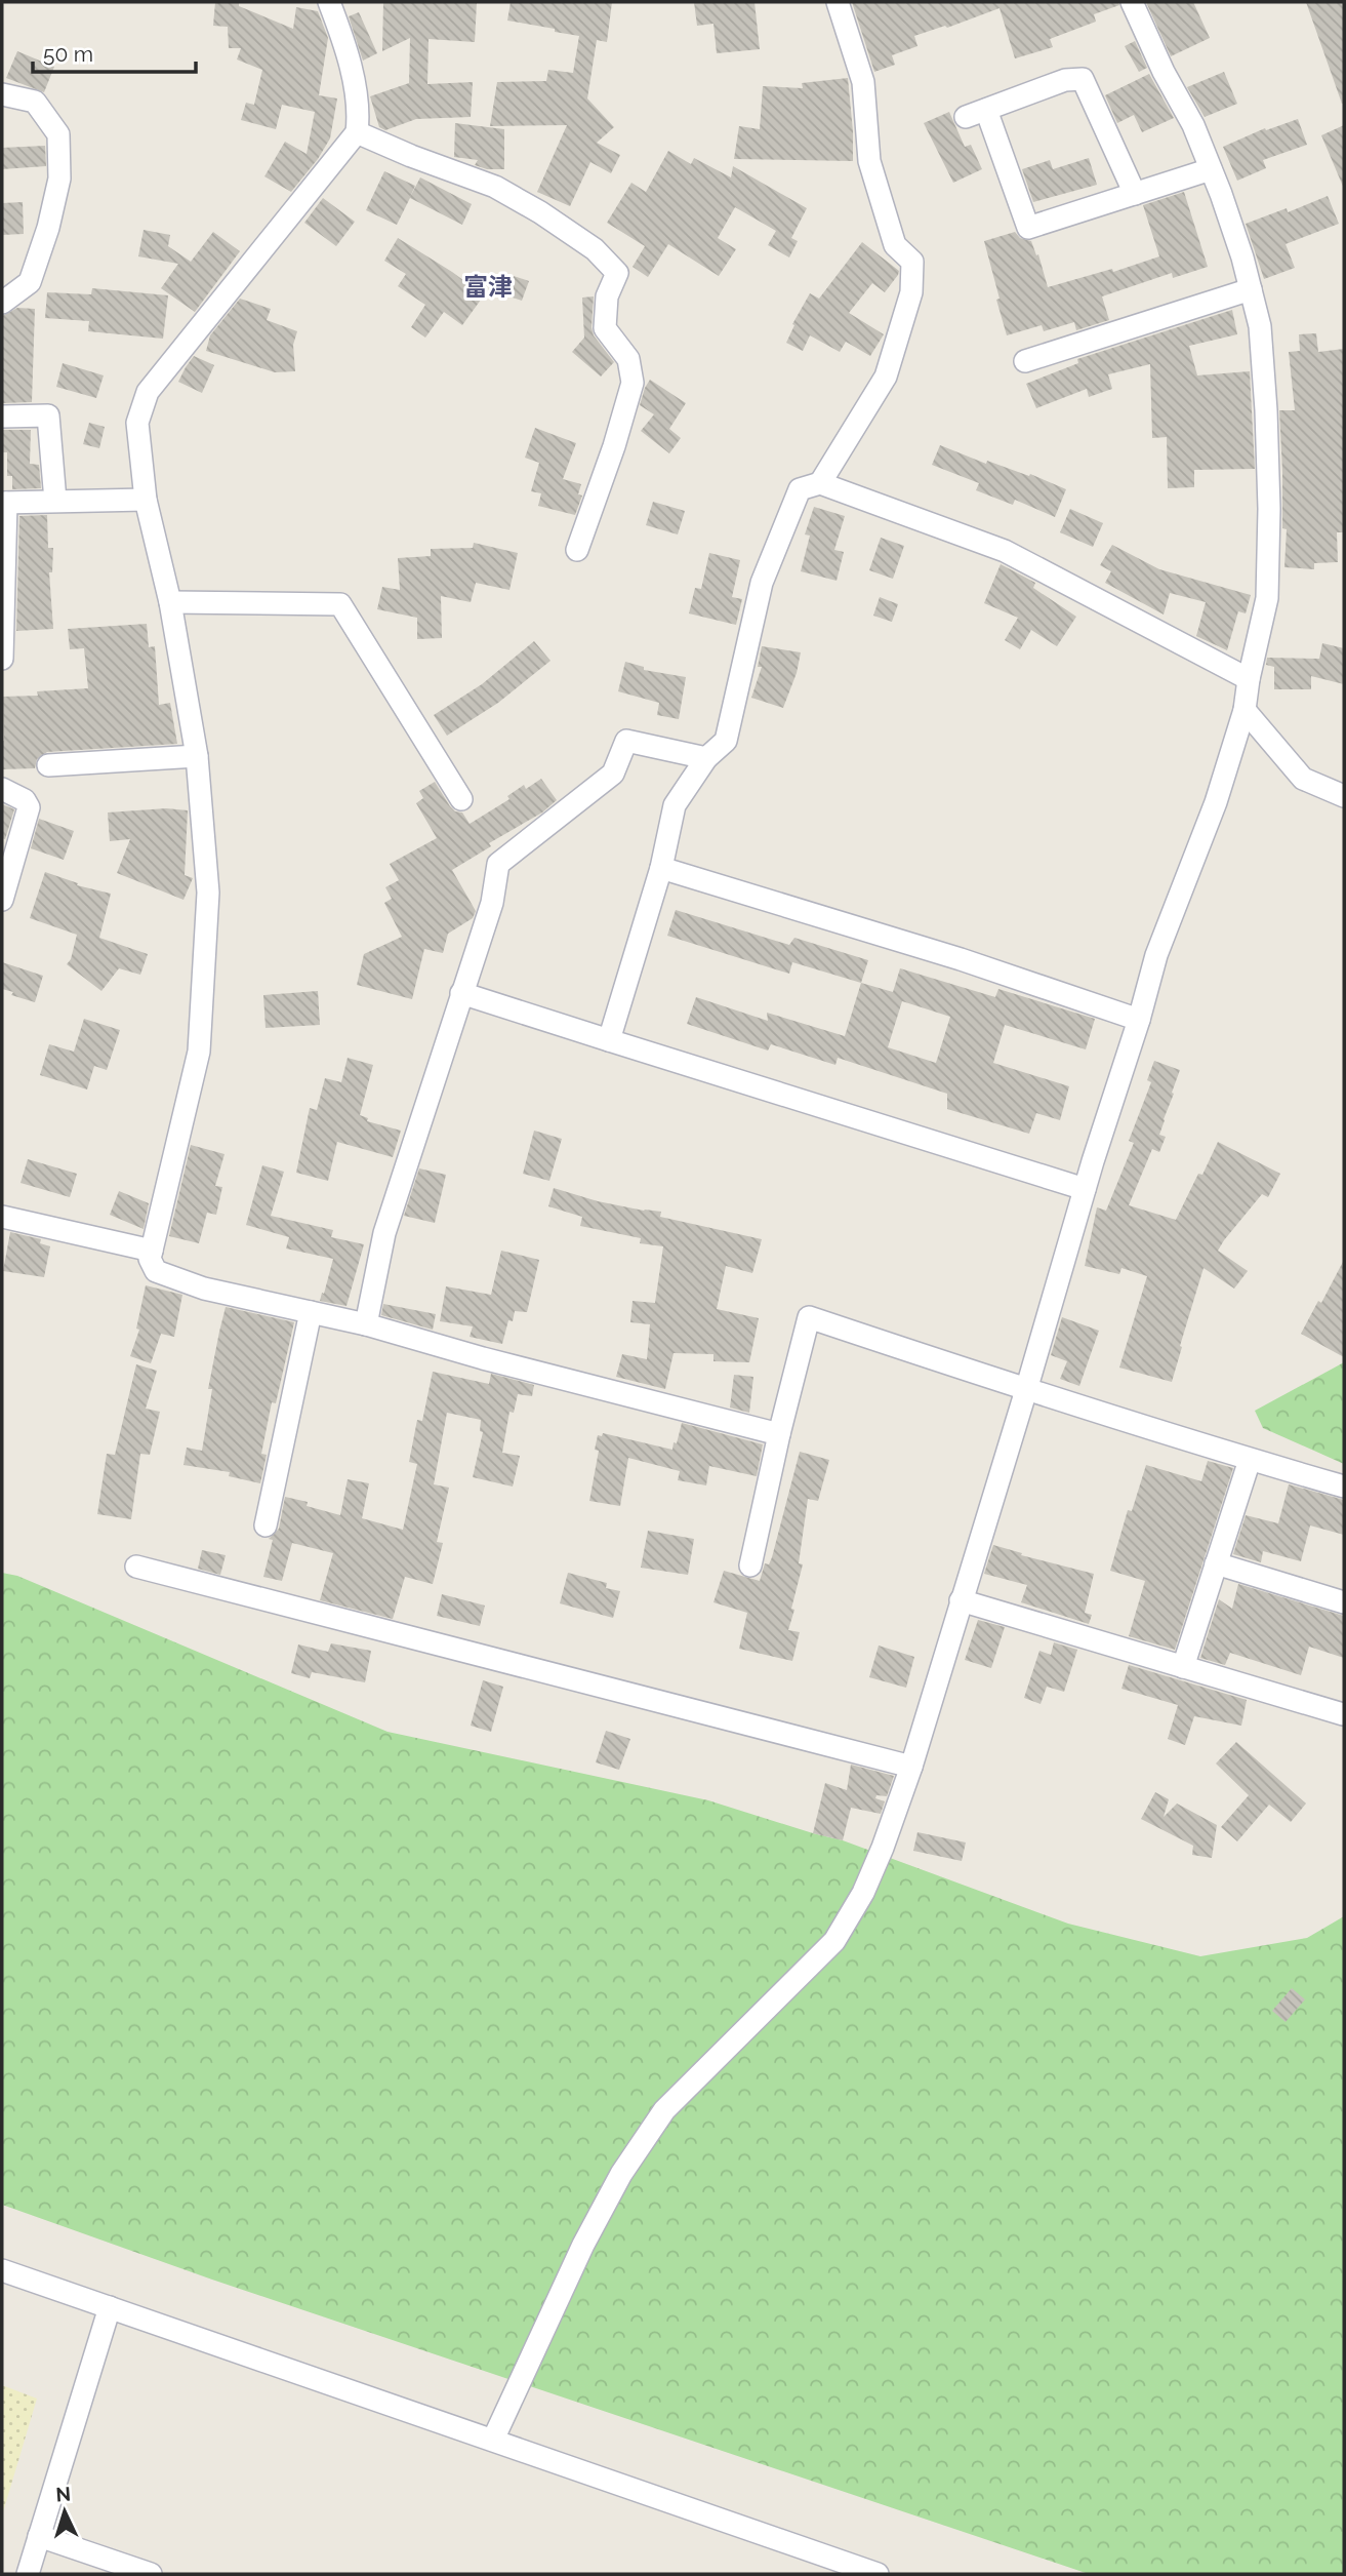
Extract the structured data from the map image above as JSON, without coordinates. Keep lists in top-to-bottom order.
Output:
{
  "districts": ["富津"],
  "scale_bar": "50 m",
  "north": "top"
}
